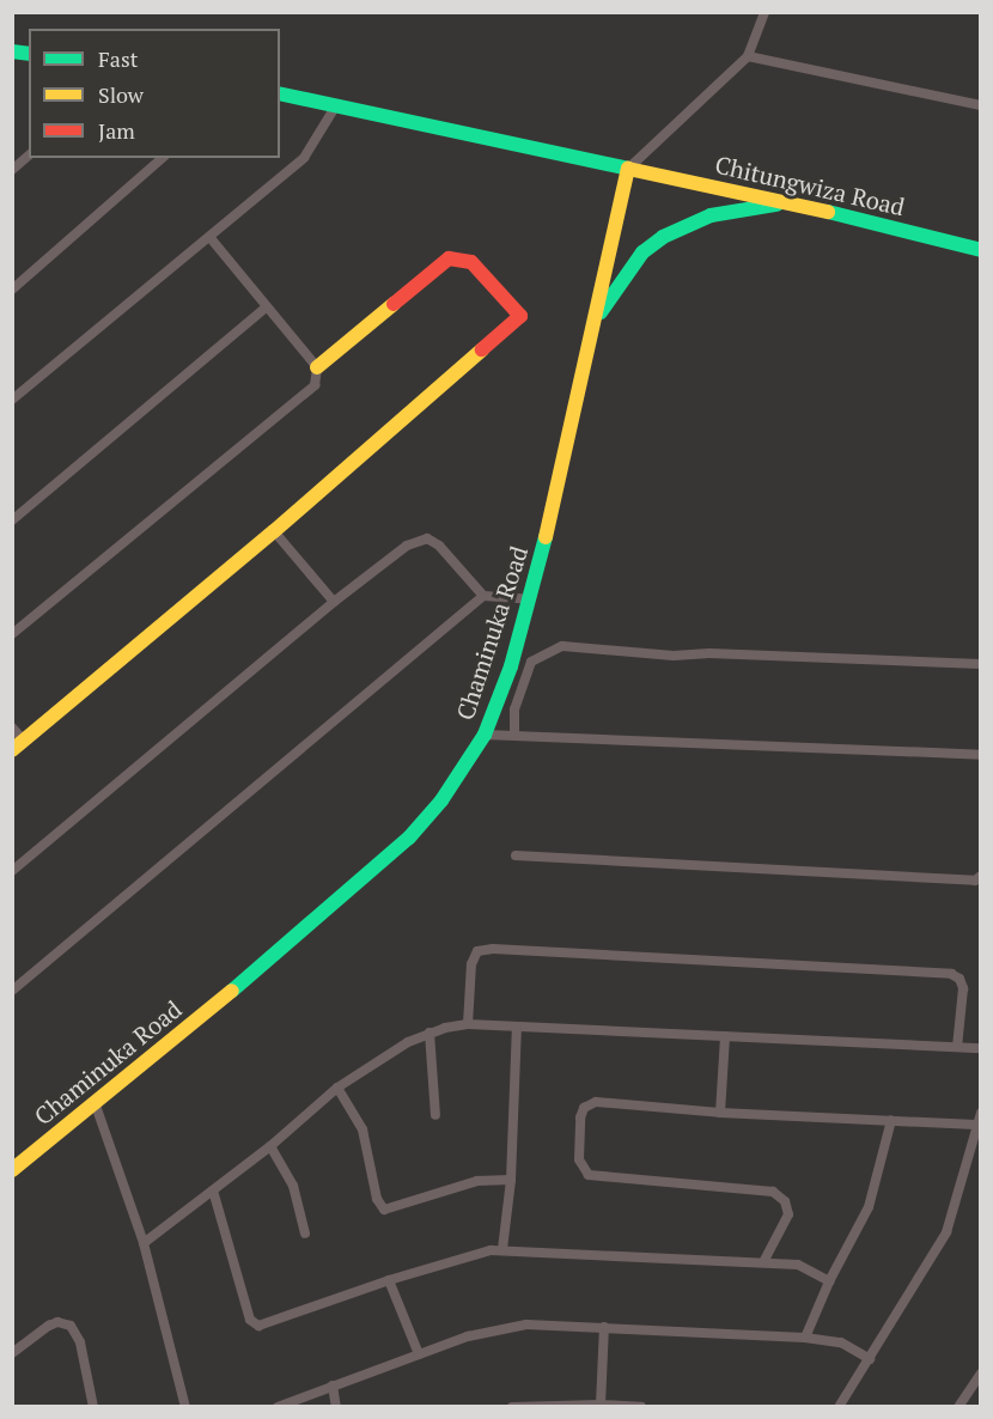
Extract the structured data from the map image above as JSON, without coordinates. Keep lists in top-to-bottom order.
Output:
{
  "streets": {
    "main road": ["Chitungwiza Road", "Chaminuka Road"]
  },
  "crossings": [
    ["Chitungwiza Road", "Chaminuka Road"]
  ],
  "legend": ["Fast", "Slow", "Jam"]
}
